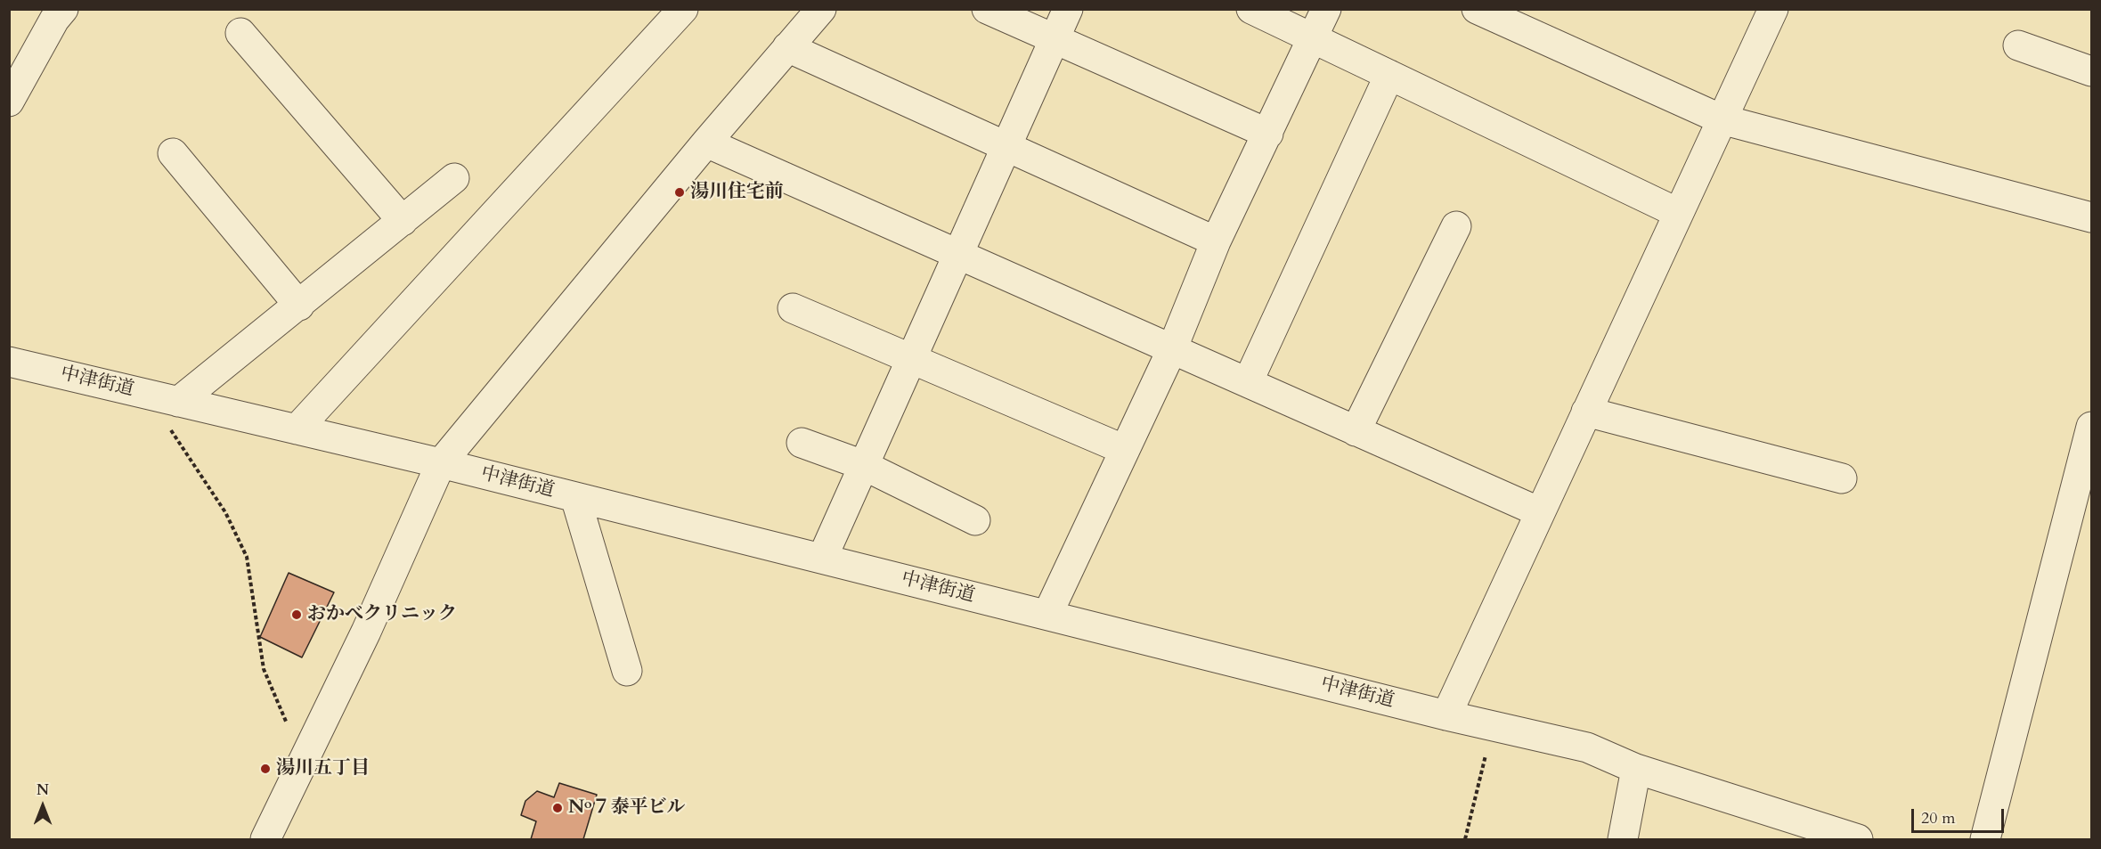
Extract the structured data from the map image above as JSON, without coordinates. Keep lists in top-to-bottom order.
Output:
{
  "streets": {
    "street": ["中津街道"]
  },
  "places": [
    "湯川住宅前",
    "おかべクリニック",
    "湯川五丁目",
    "№７泰平ビル"
  ],
  "scale_bar": "20 m",
  "north": "top"
}
